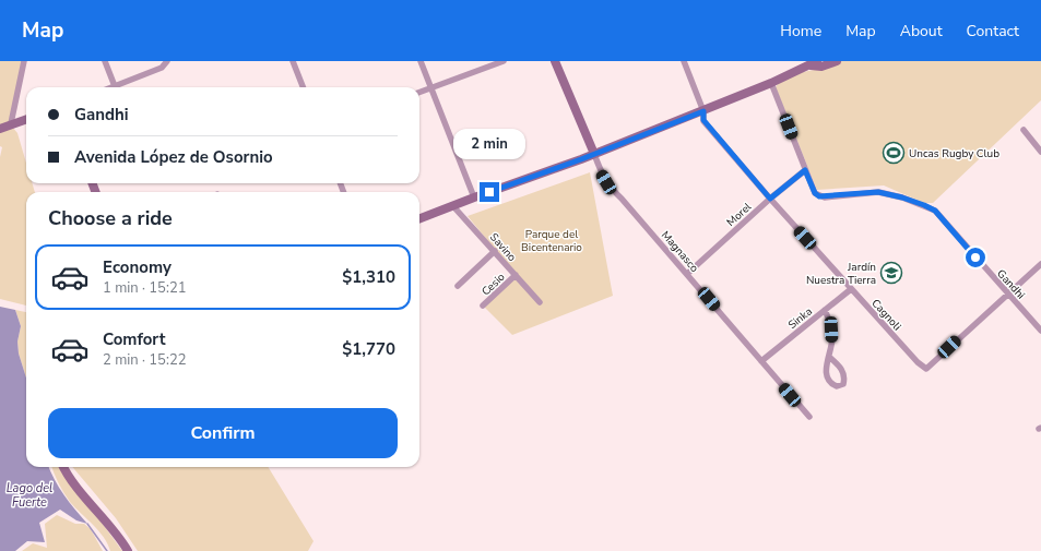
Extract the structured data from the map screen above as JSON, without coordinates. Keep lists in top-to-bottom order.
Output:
{
  "streets": {
    "street": [
      "Morel",
      "Savino",
      "Magnasco",
      "Cesio",
      "Gandhi",
      "Cagnoli",
      "Sinka"
    ]
  },
  "crossings": [
    ["Morel", "Magnasco"],
    ["Morel", "Gandhi"],
    ["Morel", "Cagnoli"],
    ["Savino", "Cesio"],
    ["Magnasco", "Sinka"],
    ["Gandhi", "Cagnoli"],
    ["Cagnoli", "Sinka"]
  ],
  "water": ["Lago del Fuerte"],
  "parks": ["Parque del Bicentenario"],
  "places": {
    "sports": ["Uncas Rugby Club"],
    "school or university": ["Jardín Nuestra Tierra"]
  },
  "page": {
    "header": "Map",
    "nav": [
      "Home",
      "Map",
      "About",
      "Contact"
    ],
    "banner": ["Gandhi", "Avenida López de Osornio"],
    "bubble": "2 min",
    "heading": "Choose a ride",
    "list": [
      {
        "name": "Economy",
        "note": "1 min · 15:21",
        "value": "$1,310"
      },
      {
        "name": "Comfort",
        "note": "2 min · 15:22",
        "value": "$1,770"
      }
    ],
    "buttons": "Confirm"
  }
}
